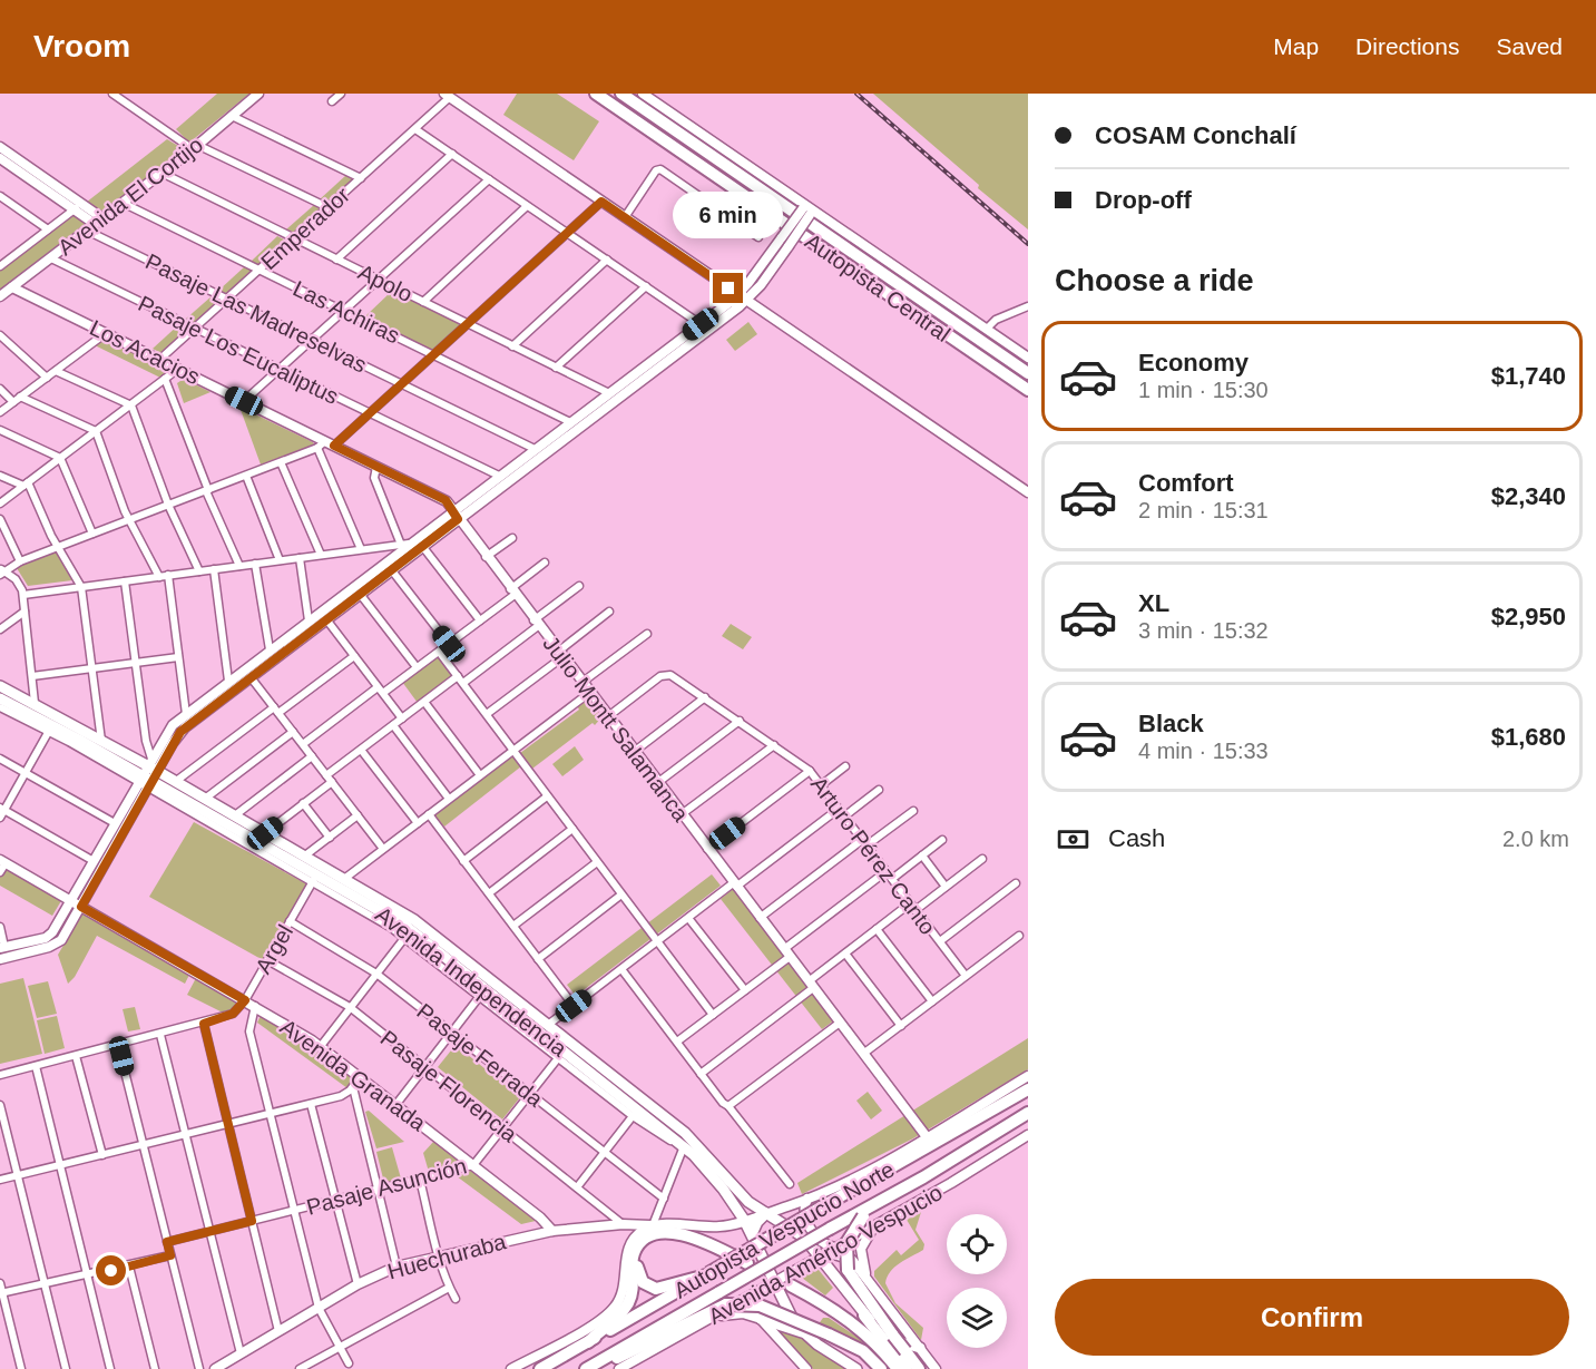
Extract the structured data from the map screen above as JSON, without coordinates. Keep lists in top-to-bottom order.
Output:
{
  "streets": {
    "highway": ["Autopista Central", "Autopista Vespucio Norte"],
    "main road": [
      "Avenida El Cortijo",
      "Los Acacios",
      "Julio Montt Salamanca",
      "Avenida Independencia",
      "Avenida Granada",
      "Avenida Américo Vespucio",
      "Huechuraba"
    ],
    "street": [
      "Emperador",
      "Apolo",
      "Las Achiras",
      "Pasaje Las Madreselvas",
      "Pasaje Los Eucaliptus",
      "Arturo Pérez Canto",
      "Argel",
      "Pasaje Ferrada",
      "Pasaje Florencia",
      "Pasaje Asunción"
    ]
  },
  "crossings": [
    ["Avenida El Cortijo", "Apolo"],
    ["Avenida El Cortijo", "Las Achiras"],
    ["Avenida El Cortijo", "Pasaje Las Madreselvas"],
    ["Avenida El Cortijo", "Pasaje Los Eucaliptus"],
    ["Avenida El Cortijo", "Los Acacios"],
    ["Emperador", "Apolo"],
    ["Emperador", "Las Achiras"],
    ["Emperador", "Pasaje Las Madreselvas"],
    ["Emperador", "Pasaje Los Eucaliptus"],
    ["Emperador", "Los Acacios"],
    ["Los Acacios", "Julio Montt Salamanca"],
    ["Julio Montt Salamanca", "Arturo Pérez Canto"],
    ["Argel", "Avenida Independencia"],
    ["Argel", "Pasaje Ferrada"],
    ["Argel", "Avenida Granada"],
    ["Argel", "Pasaje Florencia"],
    ["Avenida Independencia", "Pasaje Asunción"],
    ["Avenida Independencia", "Avenida Américo Vespucio"],
    ["Pasaje Ferrada", "Pasaje Asunción"],
    ["Avenida Granada", "Pasaje Asunción"],
    ["Avenida Granada", "Huechuraba"],
    ["Pasaje Florencia", "Pasaje Asunción"],
    ["Pasaje Florencia", "Huechuraba"]
  ],
  "page": {
    "header": "Vroom",
    "nav": ["Map", "Directions", "Saved"],
    "banner": ["COSAM Conchalí", "Drop-off"],
    "bubble": "6 min",
    "heading": "Choose a ride",
    "list": [
      {
        "name": "Economy",
        "note": "1 min · 15:30",
        "value": "$1,740"
      },
      {
        "name": "Comfort",
        "note": "2 min · 15:31",
        "value": "$2,340"
      },
      {
        "name": "XL",
        "note": "3 min · 15:32",
        "value": "$2,950"
      },
      {
        "name": "Black",
        "note": "4 min · 15:33",
        "value": "$1,680"
      }
    ],
    "pay": ["Cash", "2.0 km"],
    "buttons": "Confirm"
  }
}
